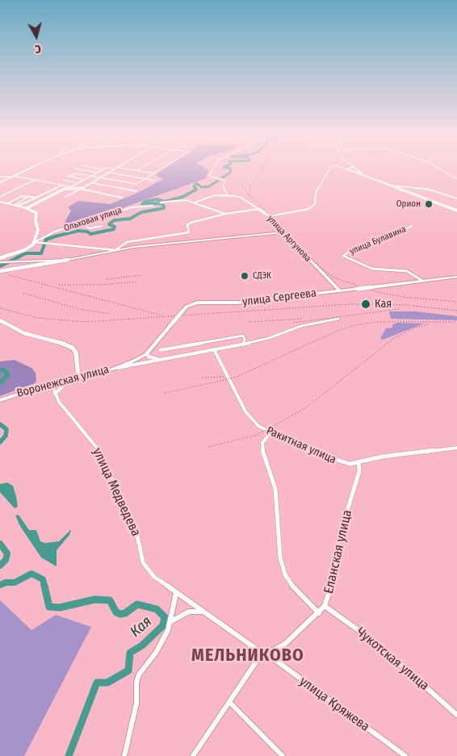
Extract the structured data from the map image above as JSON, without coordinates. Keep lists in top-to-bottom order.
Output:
{
  "streets": {
    "main road": ["улица Аргунова", "улица Сергеева", "Воронежская улица"],
    "street": [
      "Ольховая улица",
      "улица Булавина",
      "Ракитная улица",
      "улица Медведева",
      "Еланская улица",
      "Чукотская улица",
      "улица Кряжева"
    ]
  },
  "crossings": [
    ["улица Аргунова", "улица Сергеева"],
    ["улица Сергеева", "Воронежская улица"],
    ["Воронежская улица", "Ракитная улица"],
    ["Воронежская улица", "улица Медведева"],
    ["Ракитная улица", "Еланская улица"],
    ["улица Медведева", "Еланская улица"],
    ["улица Медведева", "улица Кряжева"],
    ["Еланская улица", "Чукотская улица"],
    ["Еланская улица", "улица Кряжева"]
  ],
  "districts": ["МЕЛЬНИКОВО"],
  "water": ["Кая"],
  "places": ["Орион", "СДЭК", "Кая"],
  "north": "bottom"
}
